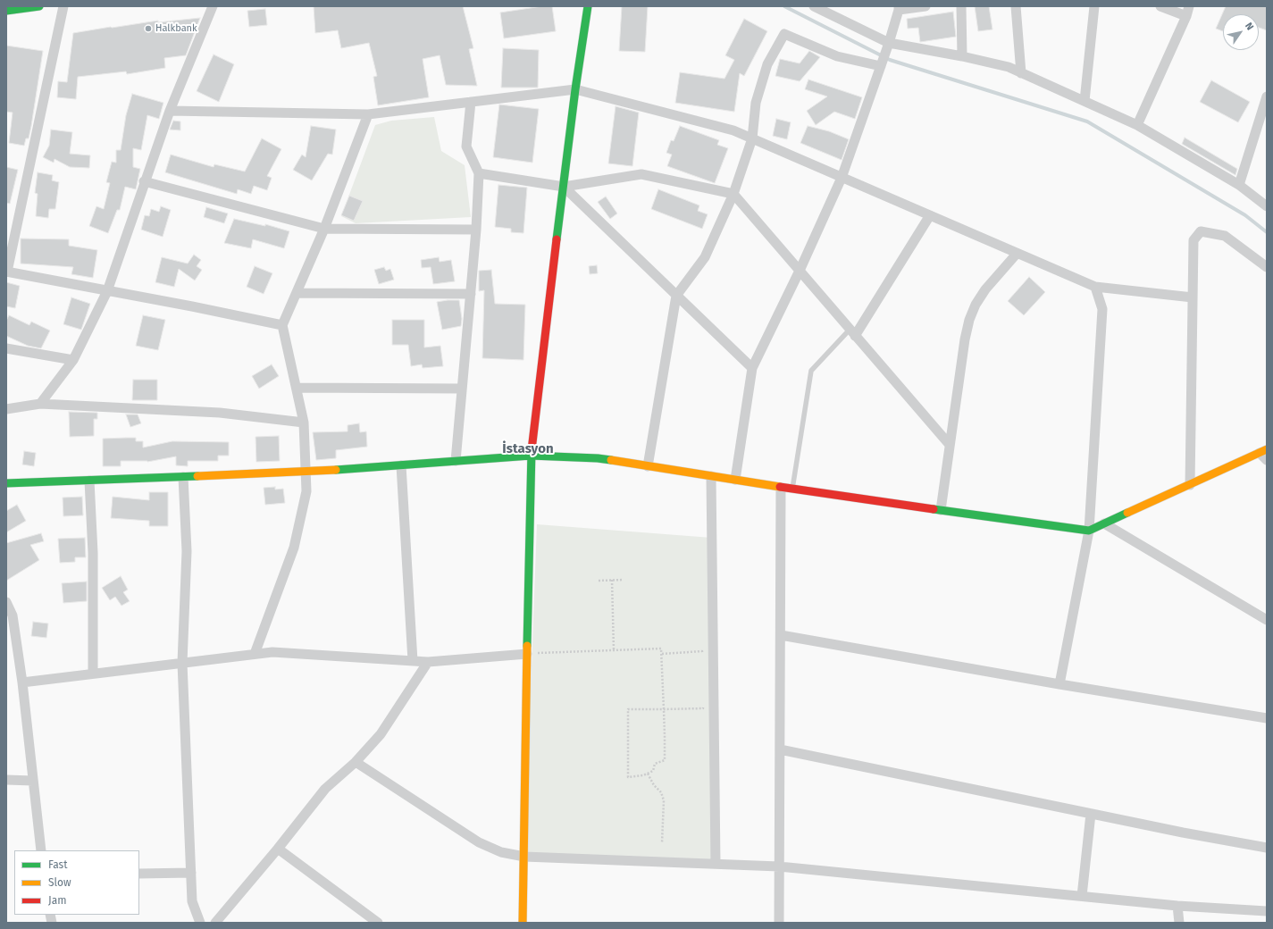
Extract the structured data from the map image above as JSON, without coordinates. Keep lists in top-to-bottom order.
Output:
{
  "districts": ["İstasyon"],
  "places": ["Halkbank"],
  "legend": ["Fast", "Slow", "Jam"],
  "north": "top right"
}
